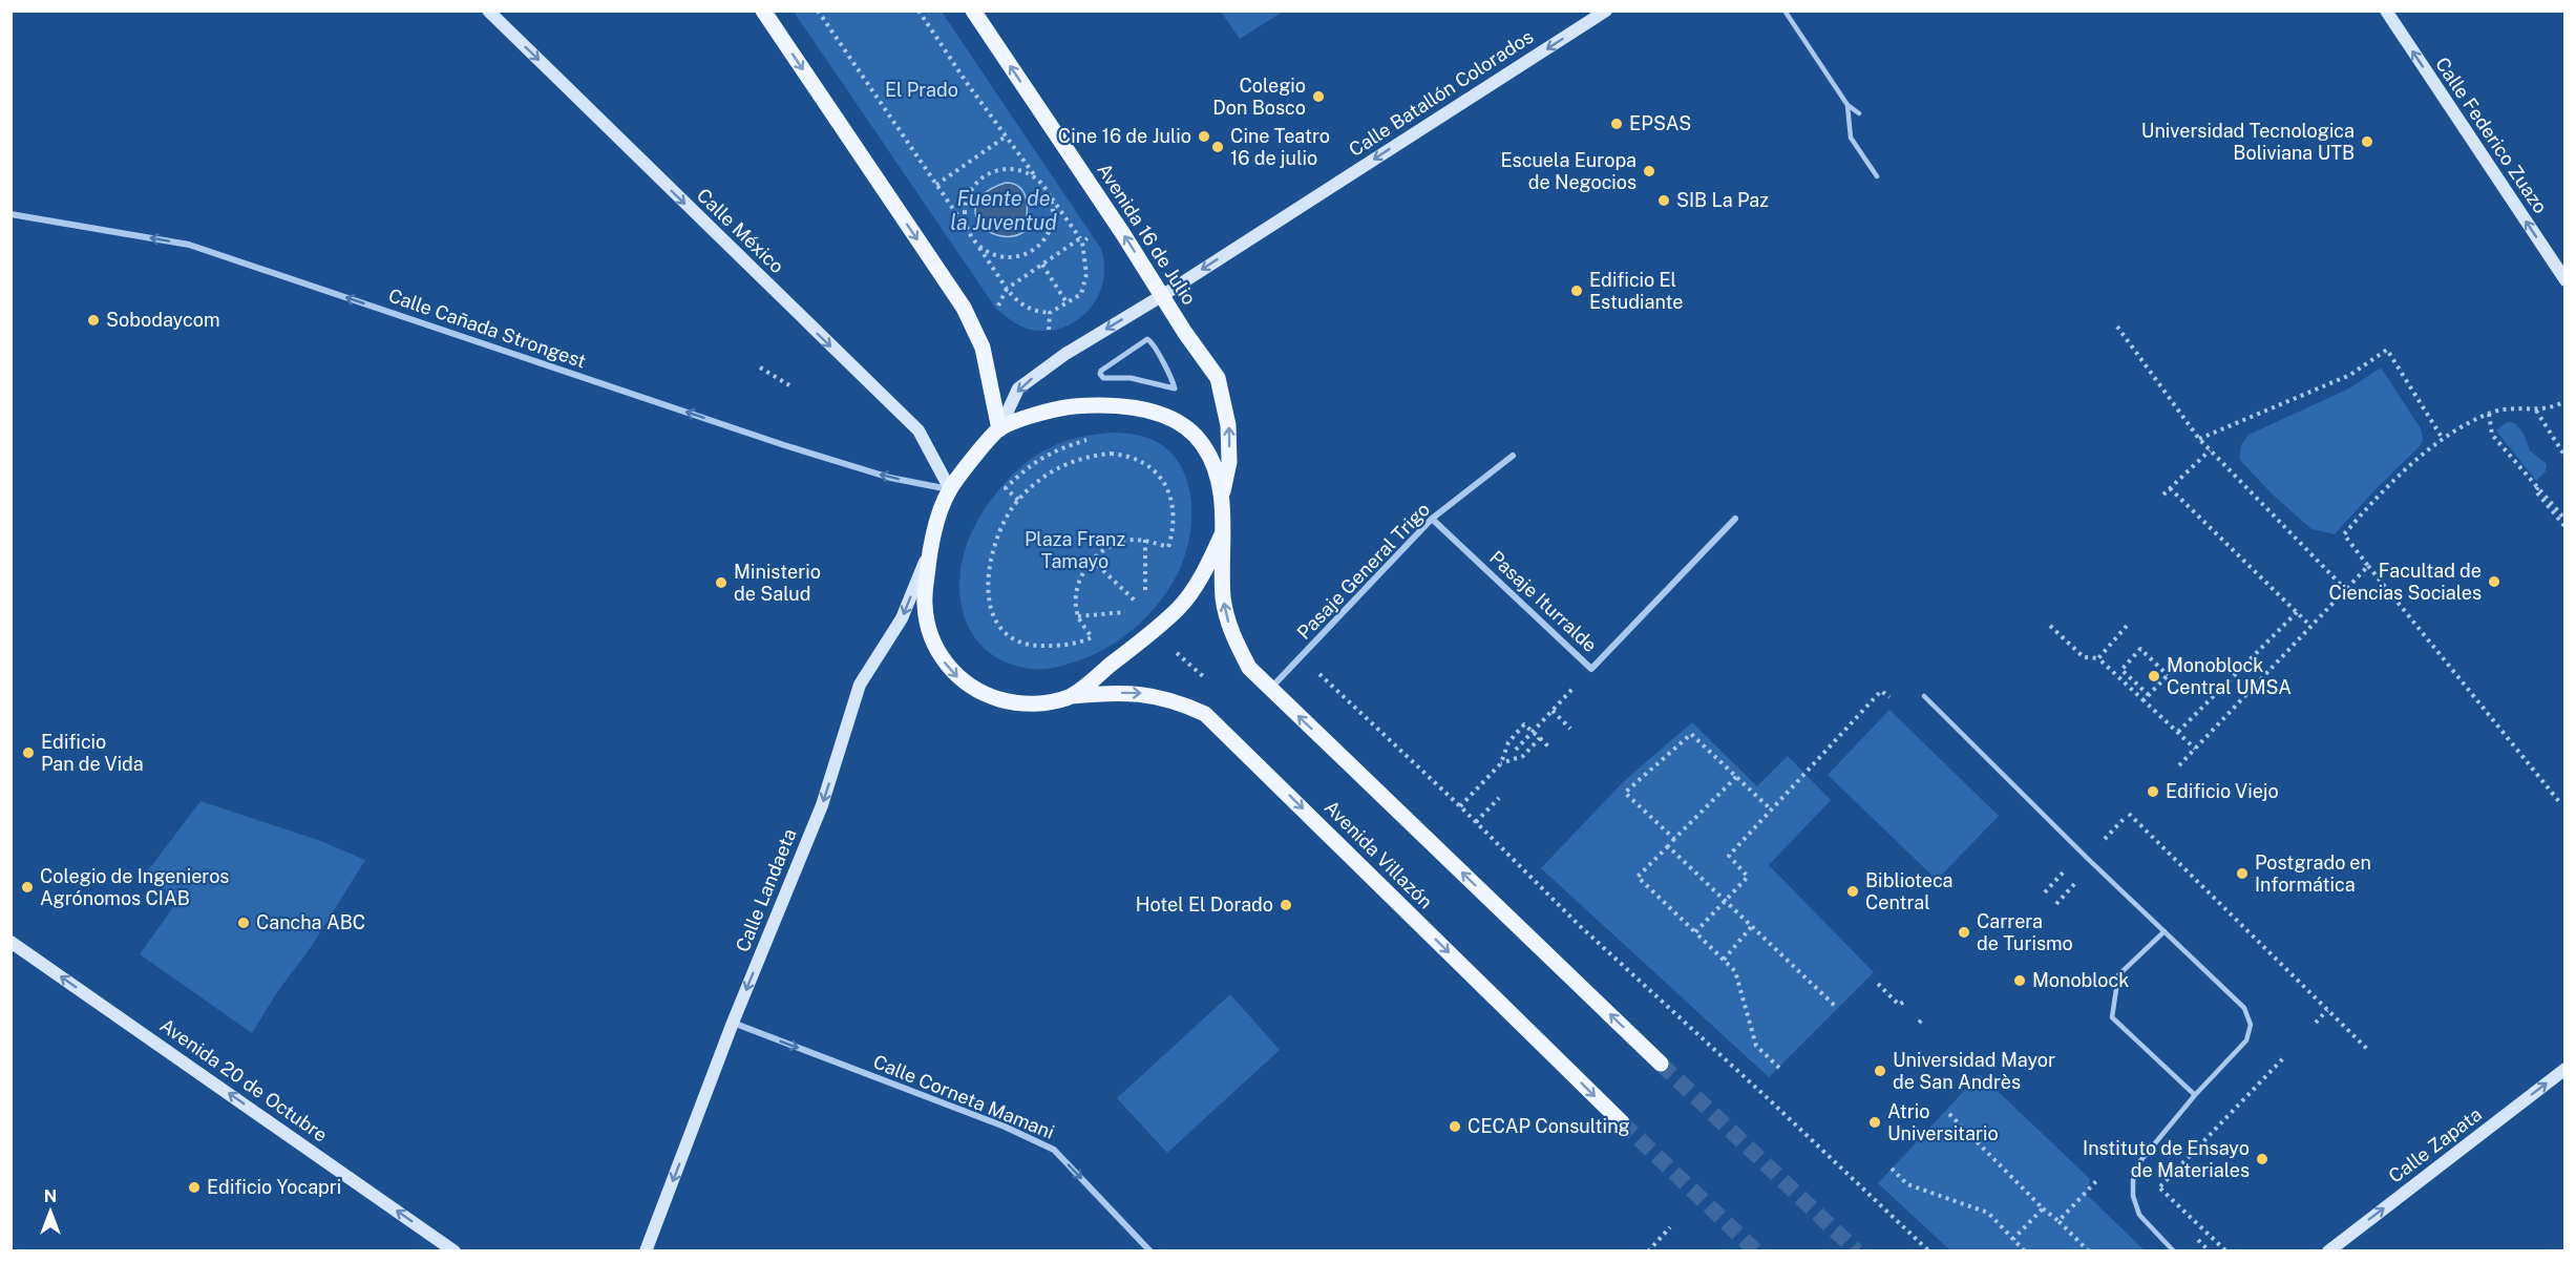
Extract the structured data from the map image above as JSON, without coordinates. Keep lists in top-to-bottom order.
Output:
{
  "streets": {
    "main road": [
      "Calle Batallón Colorados",
      "Calle Federico Zuazo",
      "Calle México",
      "Avenida 16 de Julio",
      "Avenida Villazón",
      "Calle Landaeta",
      "Avenida 20 de Octubre",
      "Calle Zapata"
    ],
    "street": [
      "Calle Cañada Strongest",
      "Pasaje General Trigo",
      "Pasaje Iturralde",
      "Calle Corneta Mamani"
    ]
  },
  "crossings": [
    ["Calle Batallón Colorados", "Avenida 16 de Julio"],
    ["Calle México", "Calle Cañada Strongest"],
    ["Pasaje General Trigo", "Pasaje Iturralde"],
    ["Calle Landaeta", "Calle Corneta Mamani"]
  ],
  "one_way": [
    "Calle Batallón Colorados",
    "Calle Federico Zuazo",
    "Calle México",
    "Avenida 16 de Julio",
    "Calle Cañada Strongest",
    "Calle Landaeta",
    "Avenida 20 de Octubre",
    "Calle Corneta Mamani",
    "Calle Zapata"
  ],
  "water": ["Fuente de la Juventud"],
  "parks": ["El Prado", "Plaza Franz Tamayo"],
  "places": [
    "Colegio Don Bosco",
    "EPSAS",
    "Cine 16 de Julio",
    "Universidad Tecnologica Boliviana UTB",
    "Cine Teatro 16 de julio",
    "Escuela Europa de Negocios",
    "SIB La Paz",
    "Edificio El Estudiante",
    "Sobodaycom",
    "Facultad de Ciencias Sociales",
    "Ministerio de Salud",
    "Monoblock Central UMSA",
    "Edificio Pan de Vida",
    "Edificio Viejo",
    "Postgrado en Informática",
    "Colegio de Ingenieros Agrónomos CIAB",
    "Biblioteca Central",
    "Hotel El Dorado",
    "Cancha ABC",
    "Carrera de Turismo",
    "Monoblock",
    "Universidad Mayor de San Andrès",
    "Atrio Universitario",
    "CECAP Consulting",
    "Instituto de Ensayo de Materiales",
    "Edificio Yocapri"
  ],
  "north": "top"
}
